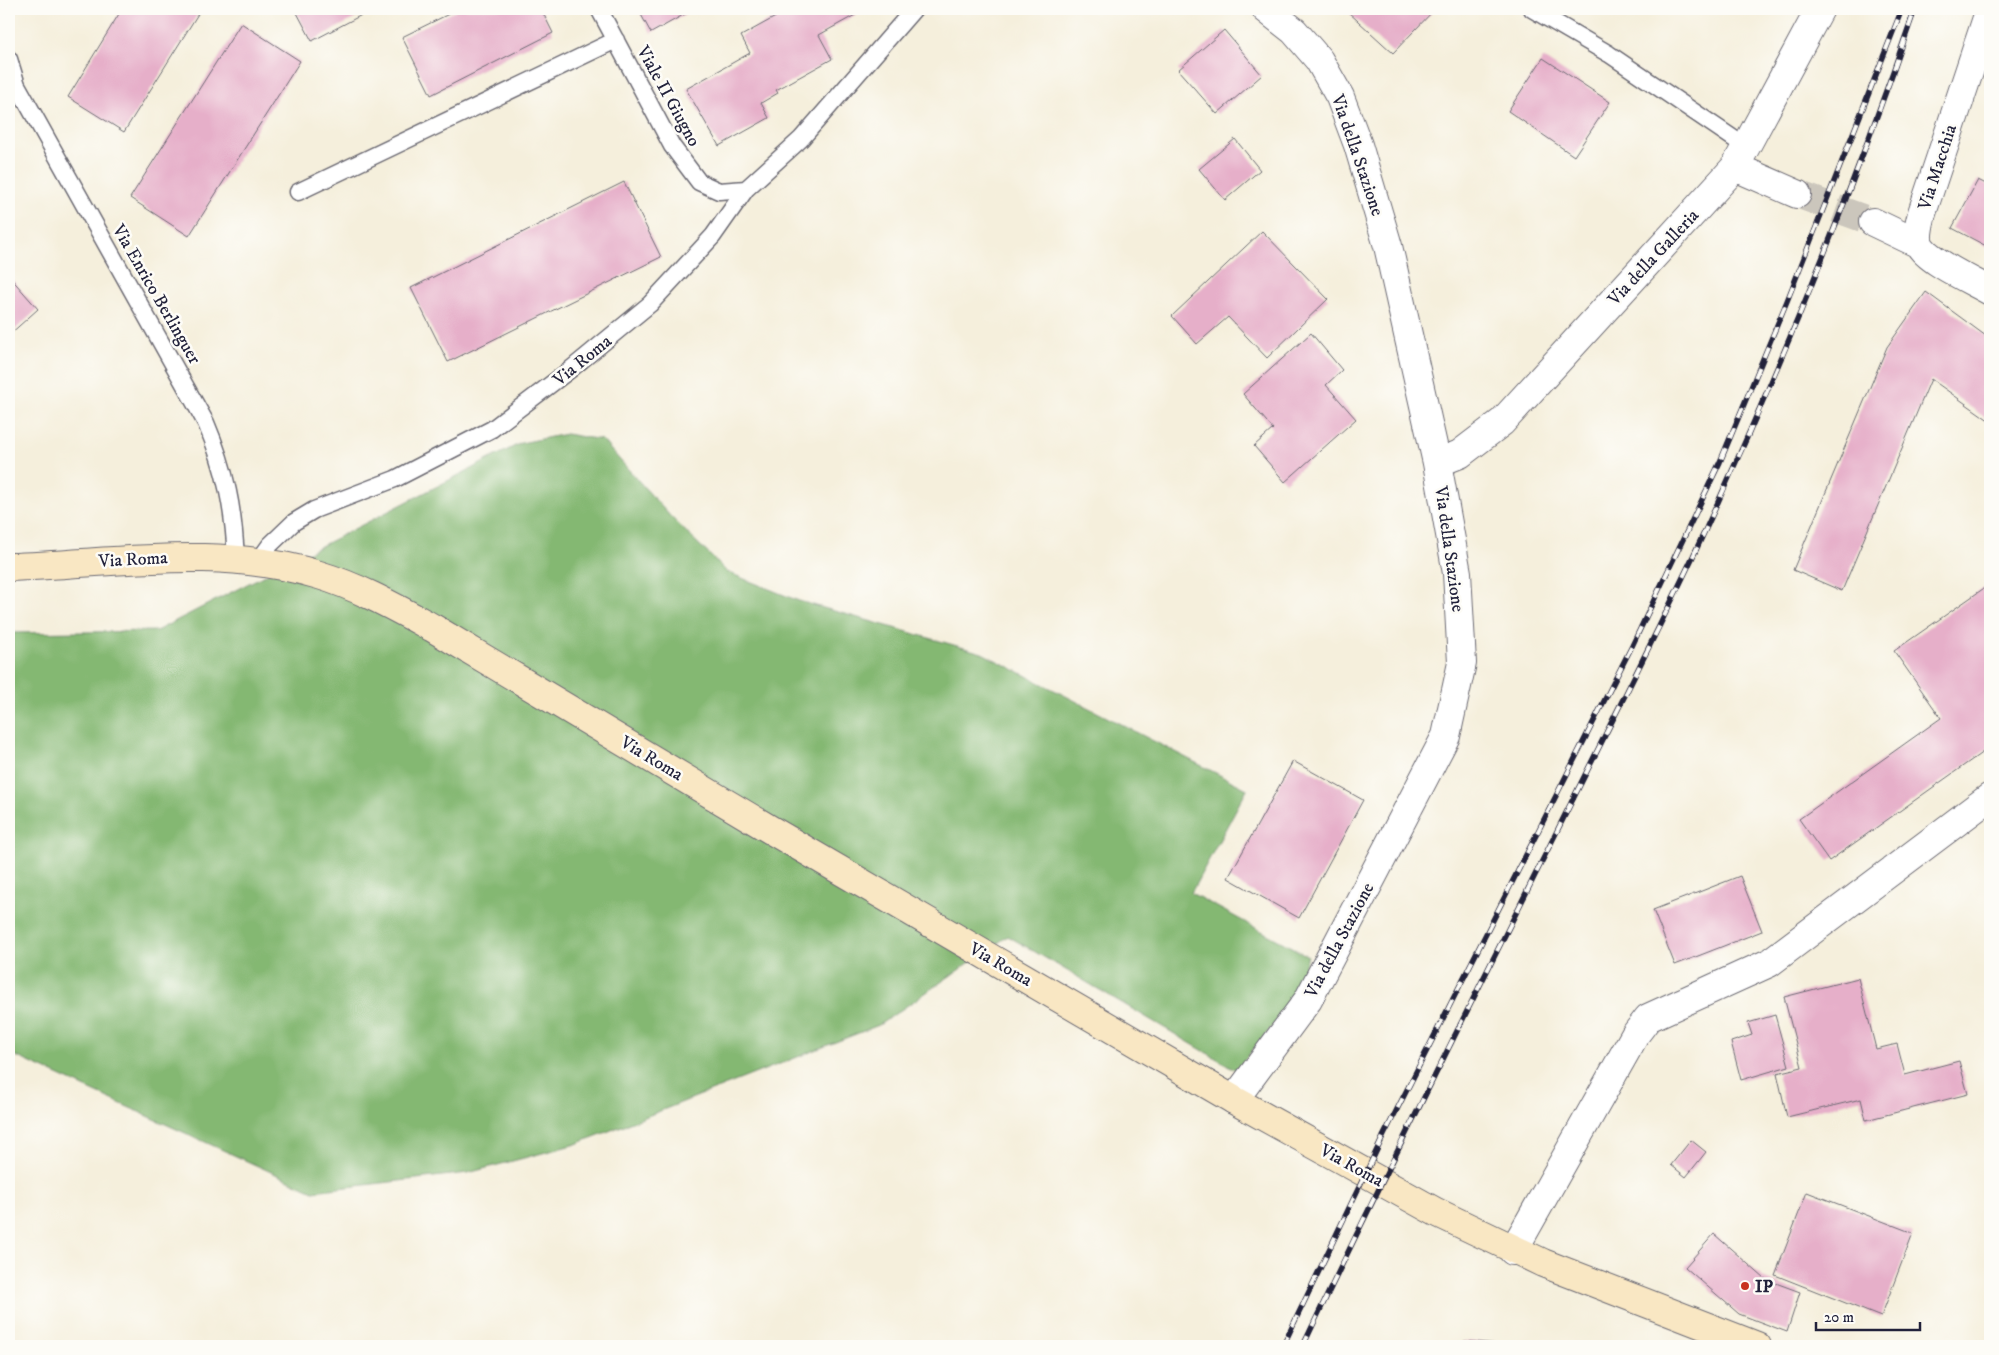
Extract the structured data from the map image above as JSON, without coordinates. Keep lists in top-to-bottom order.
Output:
{
  "streets": {
    "street": [
      "Via della Stazione",
      "Via Macchia",
      "Via della Galleria",
      "Via Roma"
    ],
    "lane": ["Viale II Giugno", "Via Enrico Berlinguer"]
  },
  "crossings": [
    ["Viale II Giugno", "Via Roma"],
    ["Via della Stazione", "Via della Galleria"],
    ["Via della Stazione", "Via Roma"],
    ["Via Enrico Berlinguer", "Via Roma"]
  ],
  "places": ["IP"],
  "scale_bar": "20 m"
}
